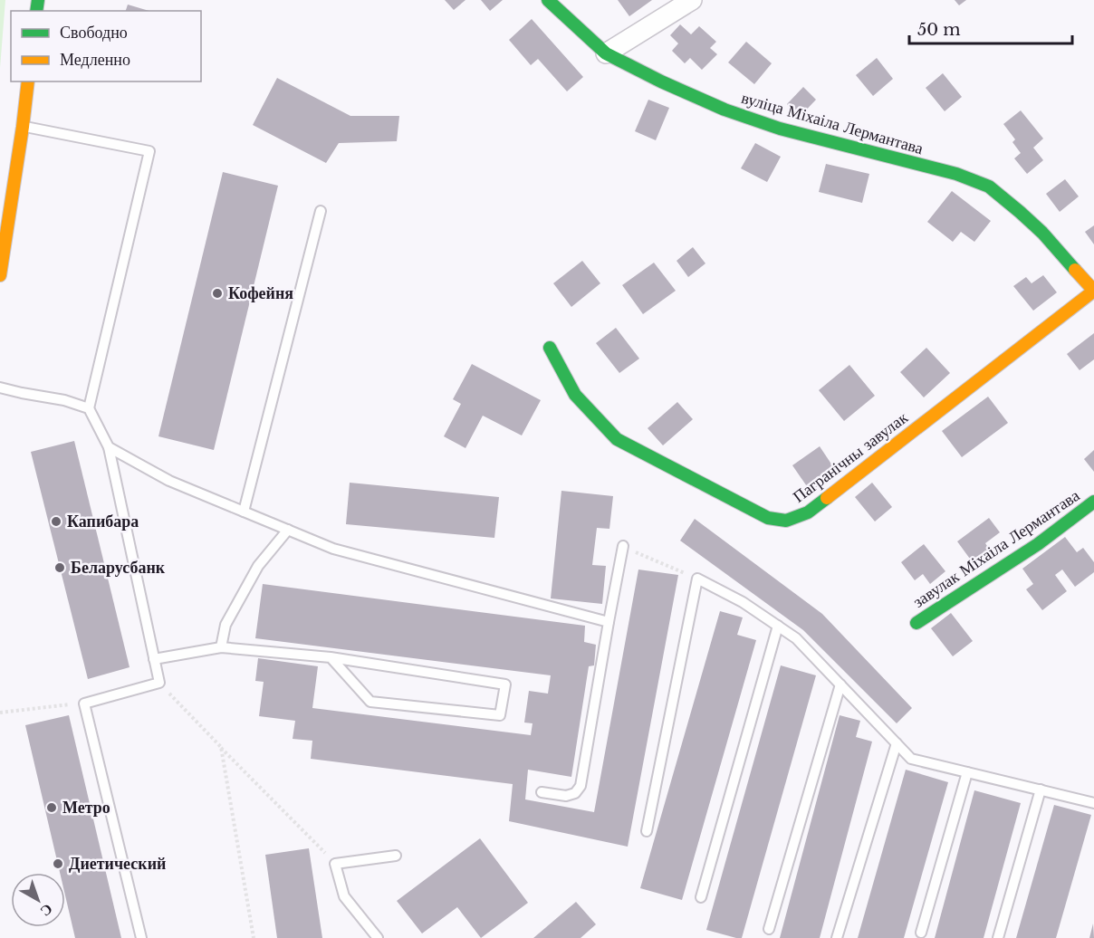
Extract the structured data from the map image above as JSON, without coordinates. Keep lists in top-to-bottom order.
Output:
{
  "streets": {
    "street": ["вуліца Міхаіла Лермантава", "Пагранічны завулак", "завулак Міхаіла Лермантава"]
  },
  "crossings": [
    ["вуліца Міхаіла Лермантава", "Пагранічны завулак"]
  ],
  "places": [
    "Кофейня",
    "Капибара",
    "Беларусбанк",
    "Метро",
    "Диетический"
  ],
  "legend": ["Свободно", "Медленно"],
  "scale_bar": "50 m",
  "north": "bottom right"
}
